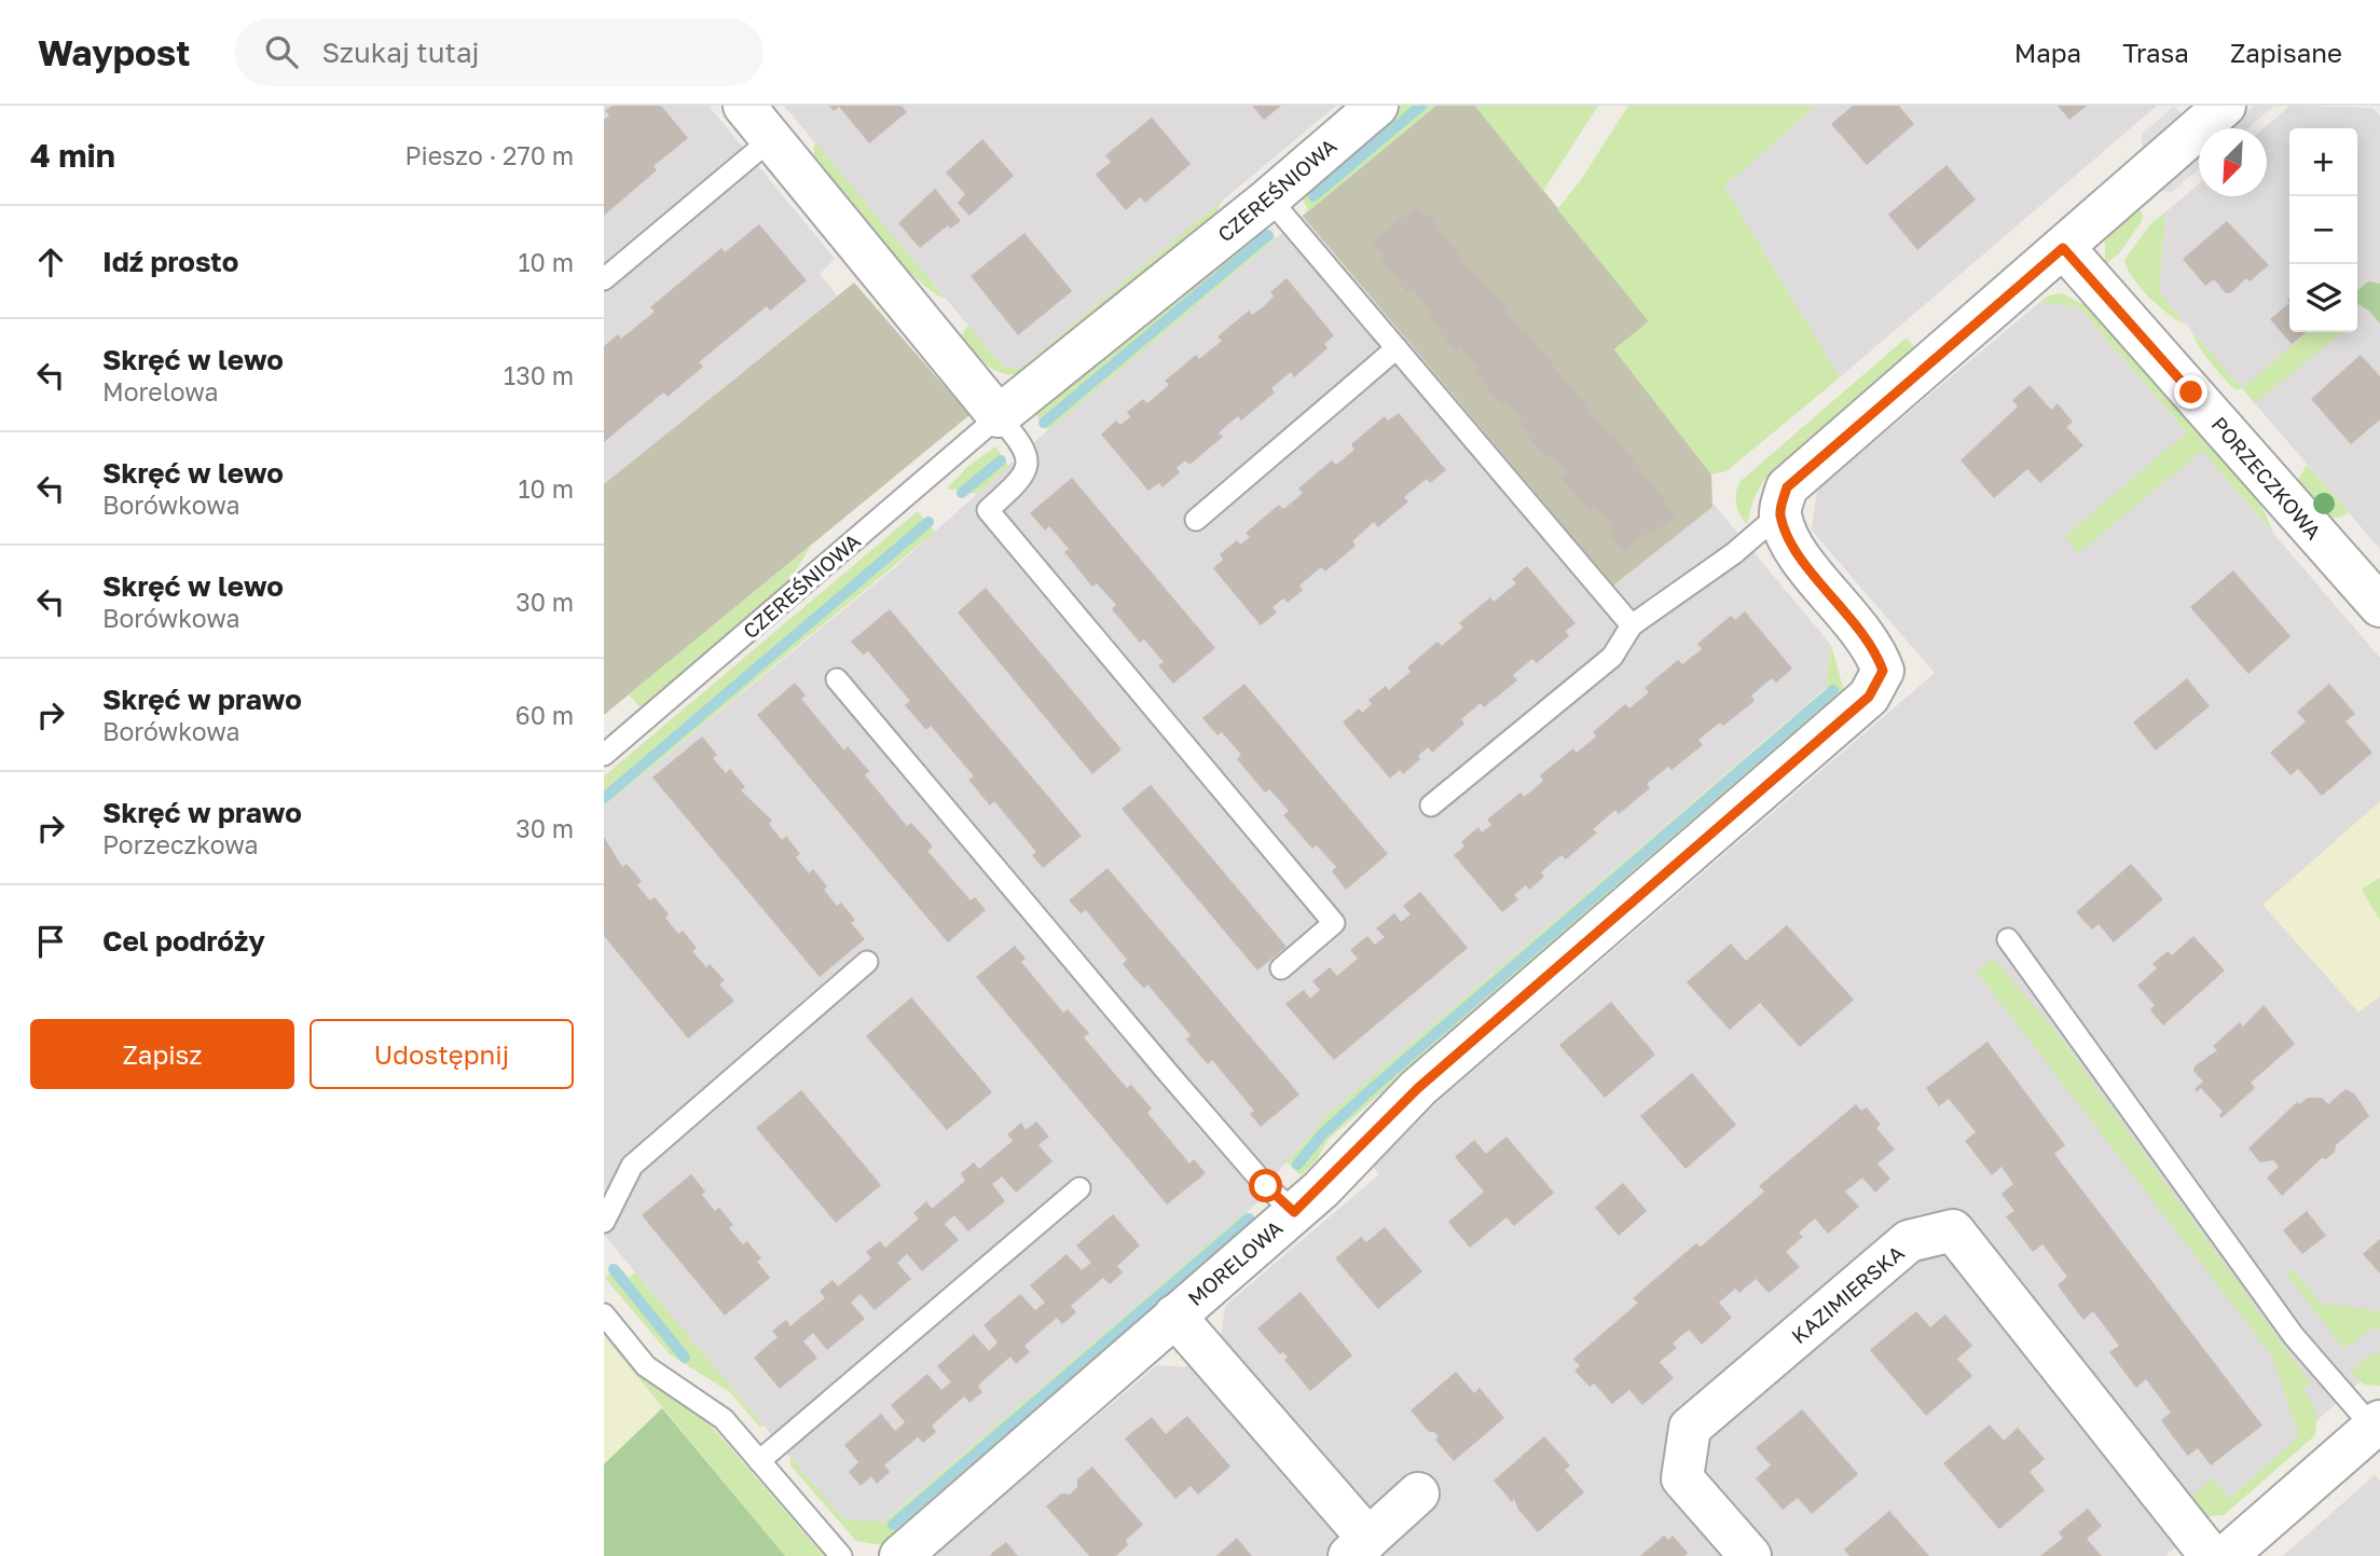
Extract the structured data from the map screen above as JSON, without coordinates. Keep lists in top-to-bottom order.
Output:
{
  "streets": {
    "street": [
      "CZEREŚNIOWA",
      "PORZECZKOWA",
      "MORELOWA",
      "KAZIMIERSKA"
    ]
  },
  "north": "bottom left",
  "page": {
    "header": "Waypost",
    "search": "Szukaj tutaj",
    "nav": ["Mapa", "Trasa", "Zapisane"],
    "heading": ["4 min", "Pieszo · 270 m"],
    "map_buttons": ["+", "−"],
    "list": [
      ["Idź prosto", "10 m"],
      ["Skręć w lewo", "Morelowa", "130 m"],
      ["Skręć w lewo", "Borówkowa", "10 m"],
      ["Skręć w lewo", "Borówkowa", "30 m"],
      ["Skręć w prawo", "Borówkowa", "60 m"],
      ["Skręć w prawo", "Porzeczkowa", "30 m"],
      "Cel podróży"
    ],
    "buttons": ["Zapisz", "Udostępnij"]
  }
}
